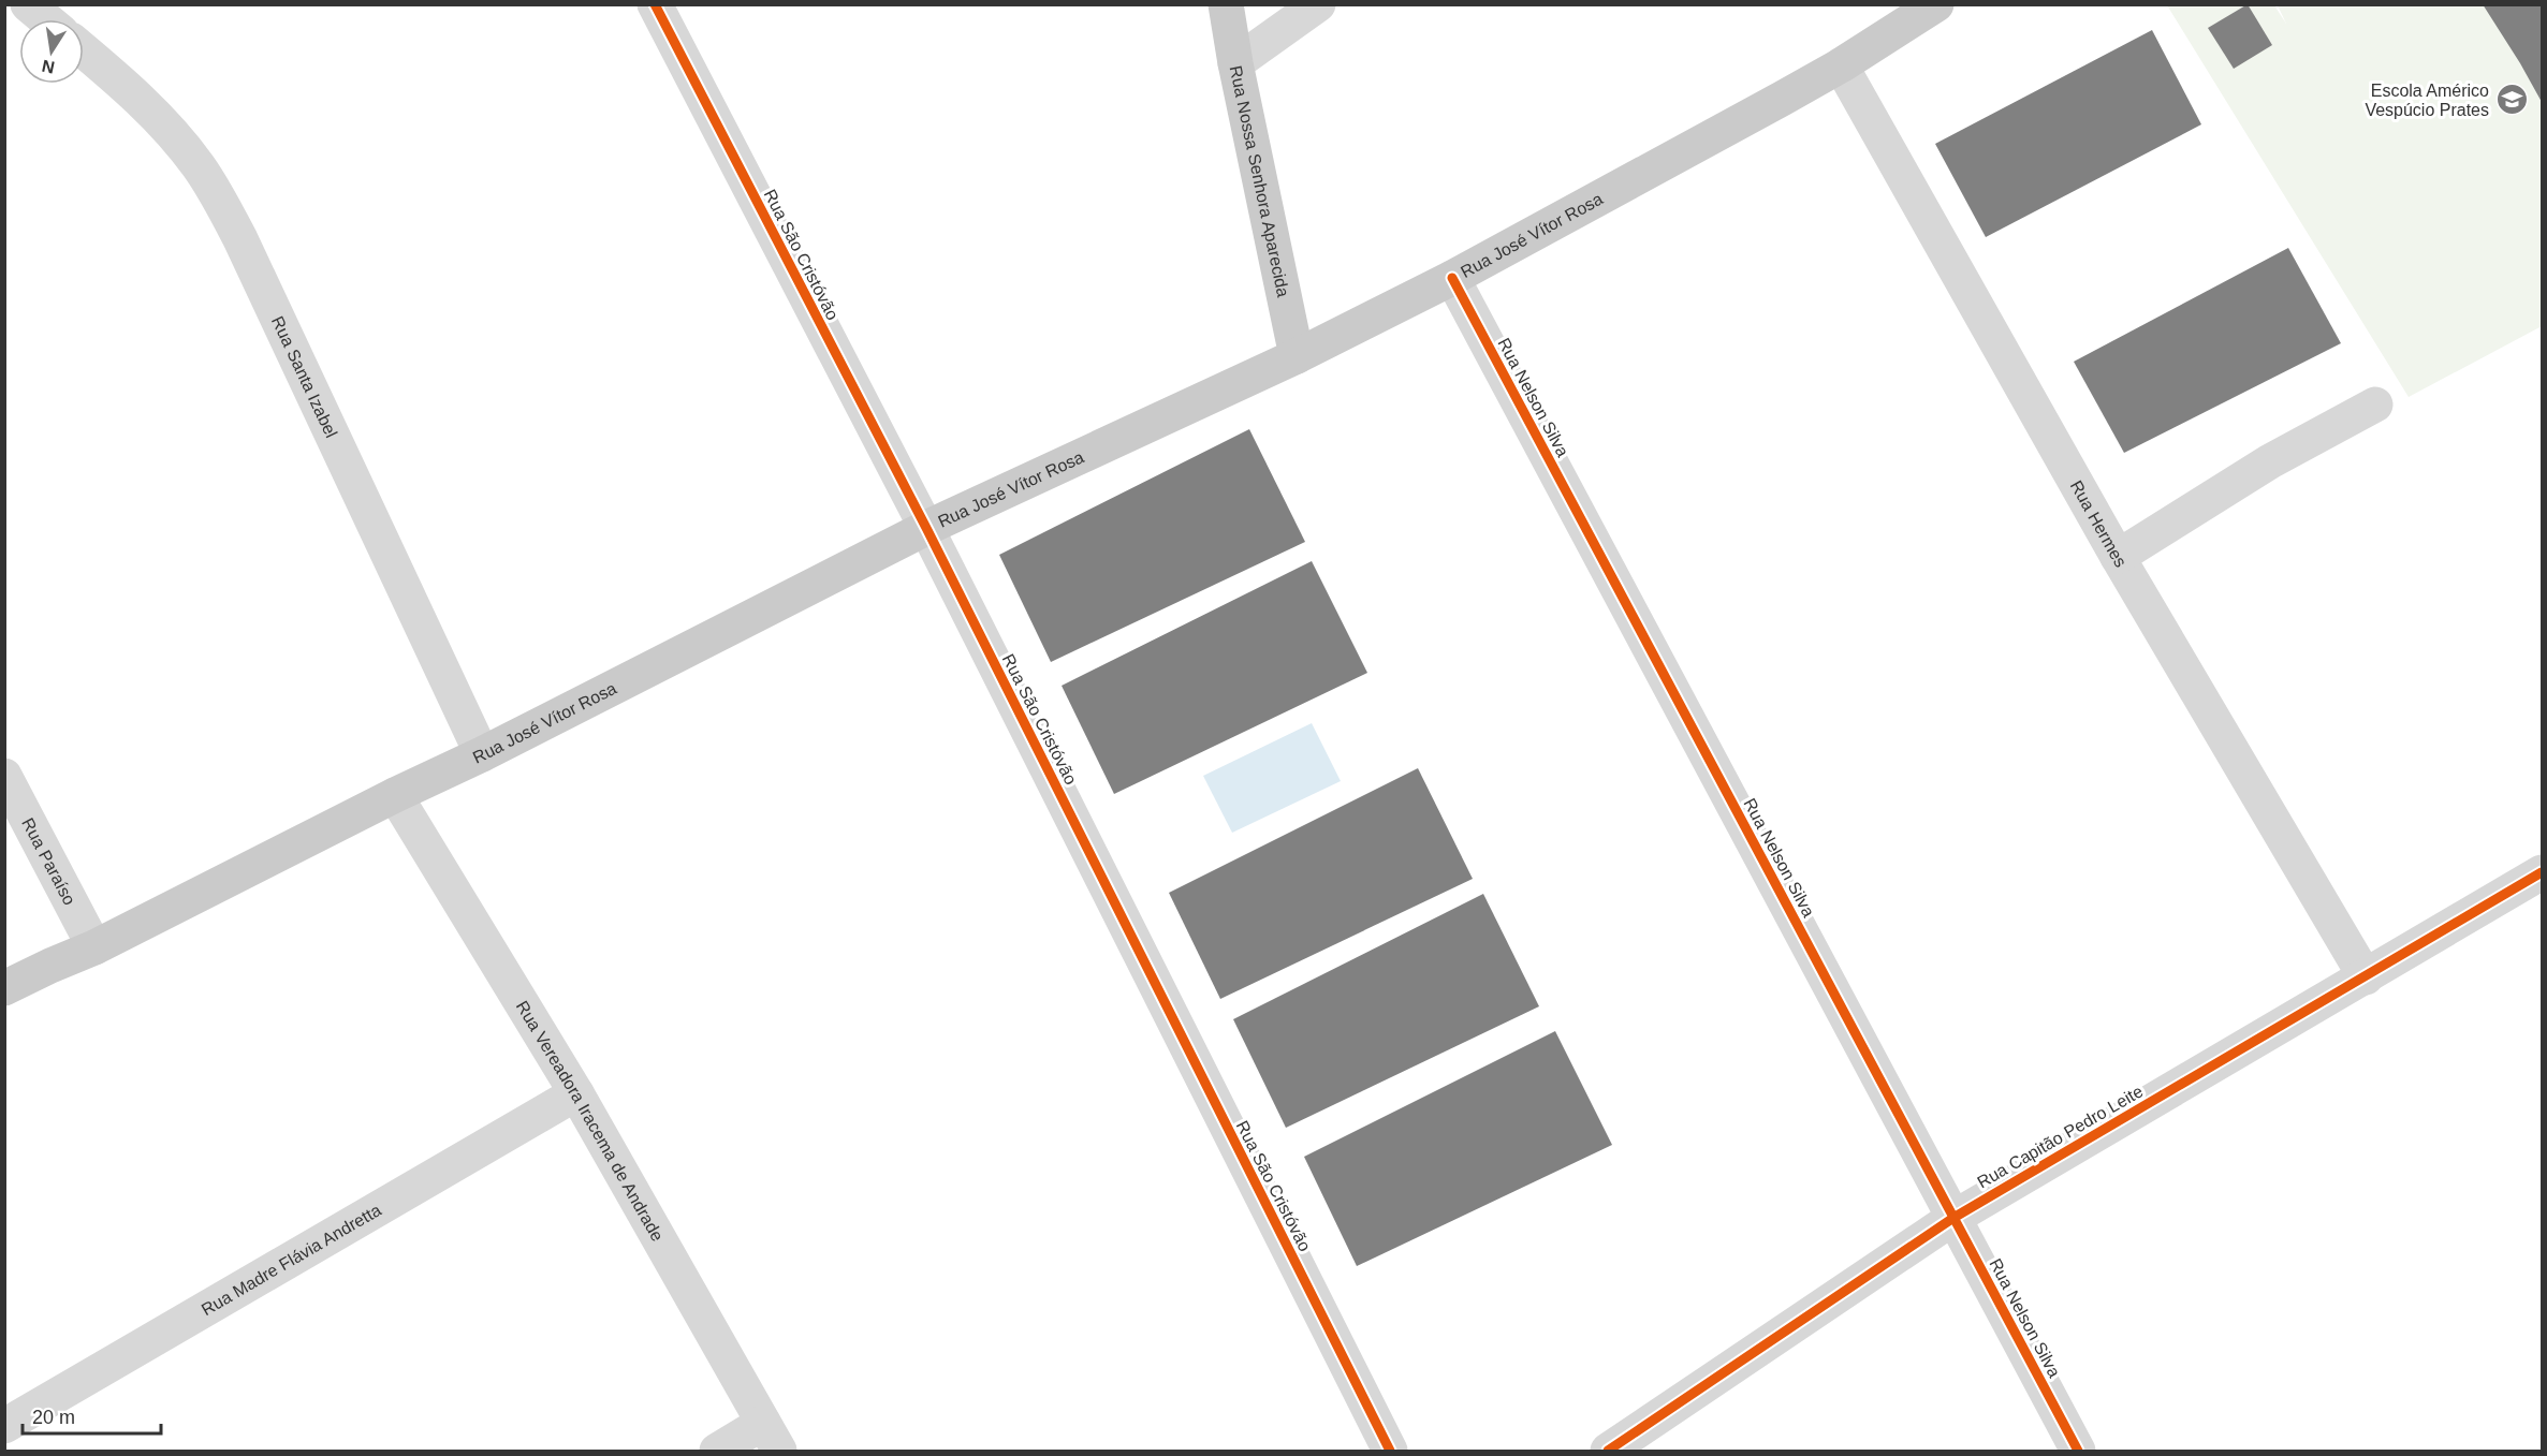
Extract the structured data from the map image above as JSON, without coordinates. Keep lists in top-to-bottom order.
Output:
{
  "streets": {
    "main road": ["Rua Nossa Senhora Aparecida", "Rua José Vítor Rosa"],
    "street": [
      "Rua São Cristóvão",
      "Rua Santa Izabel",
      "Rua Nelson Silva",
      "Rua Hermes",
      "Rua Paraíso",
      "Rua Vereadora Iracema de Andrade",
      "Rua Capitão Pedro Leite",
      "Rua Madre Flávia Andretta"
    ]
  },
  "crossings": [
    ["Rua Nossa Senhora Aparecida", "Rua José Vítor Rosa"],
    ["Rua José Vítor Rosa", "Rua São Cristóvão"],
    ["Rua José Vítor Rosa", "Rua Santa Izabel"],
    ["Rua José Vítor Rosa", "Rua Nelson Silva"],
    ["Rua José Vítor Rosa", "Rua Hermes"],
    ["Rua José Vítor Rosa", "Rua Paraíso"],
    ["Rua José Vítor Rosa", "Rua Vereadora Iracema de Andrade"],
    ["Rua Nelson Silva", "Rua Capitão Pedro Leite"],
    ["Rua Hermes", "Rua Capitão Pedro Leite"],
    ["Rua Vereadora Iracema de Andrade", "Rua Madre Flávia Andretta"]
  ],
  "places": {
    "school or university": ["Escola Américo Vespúcio Prates"]
  },
  "scale_bar": "20 m",
  "north": "bottom"
}
